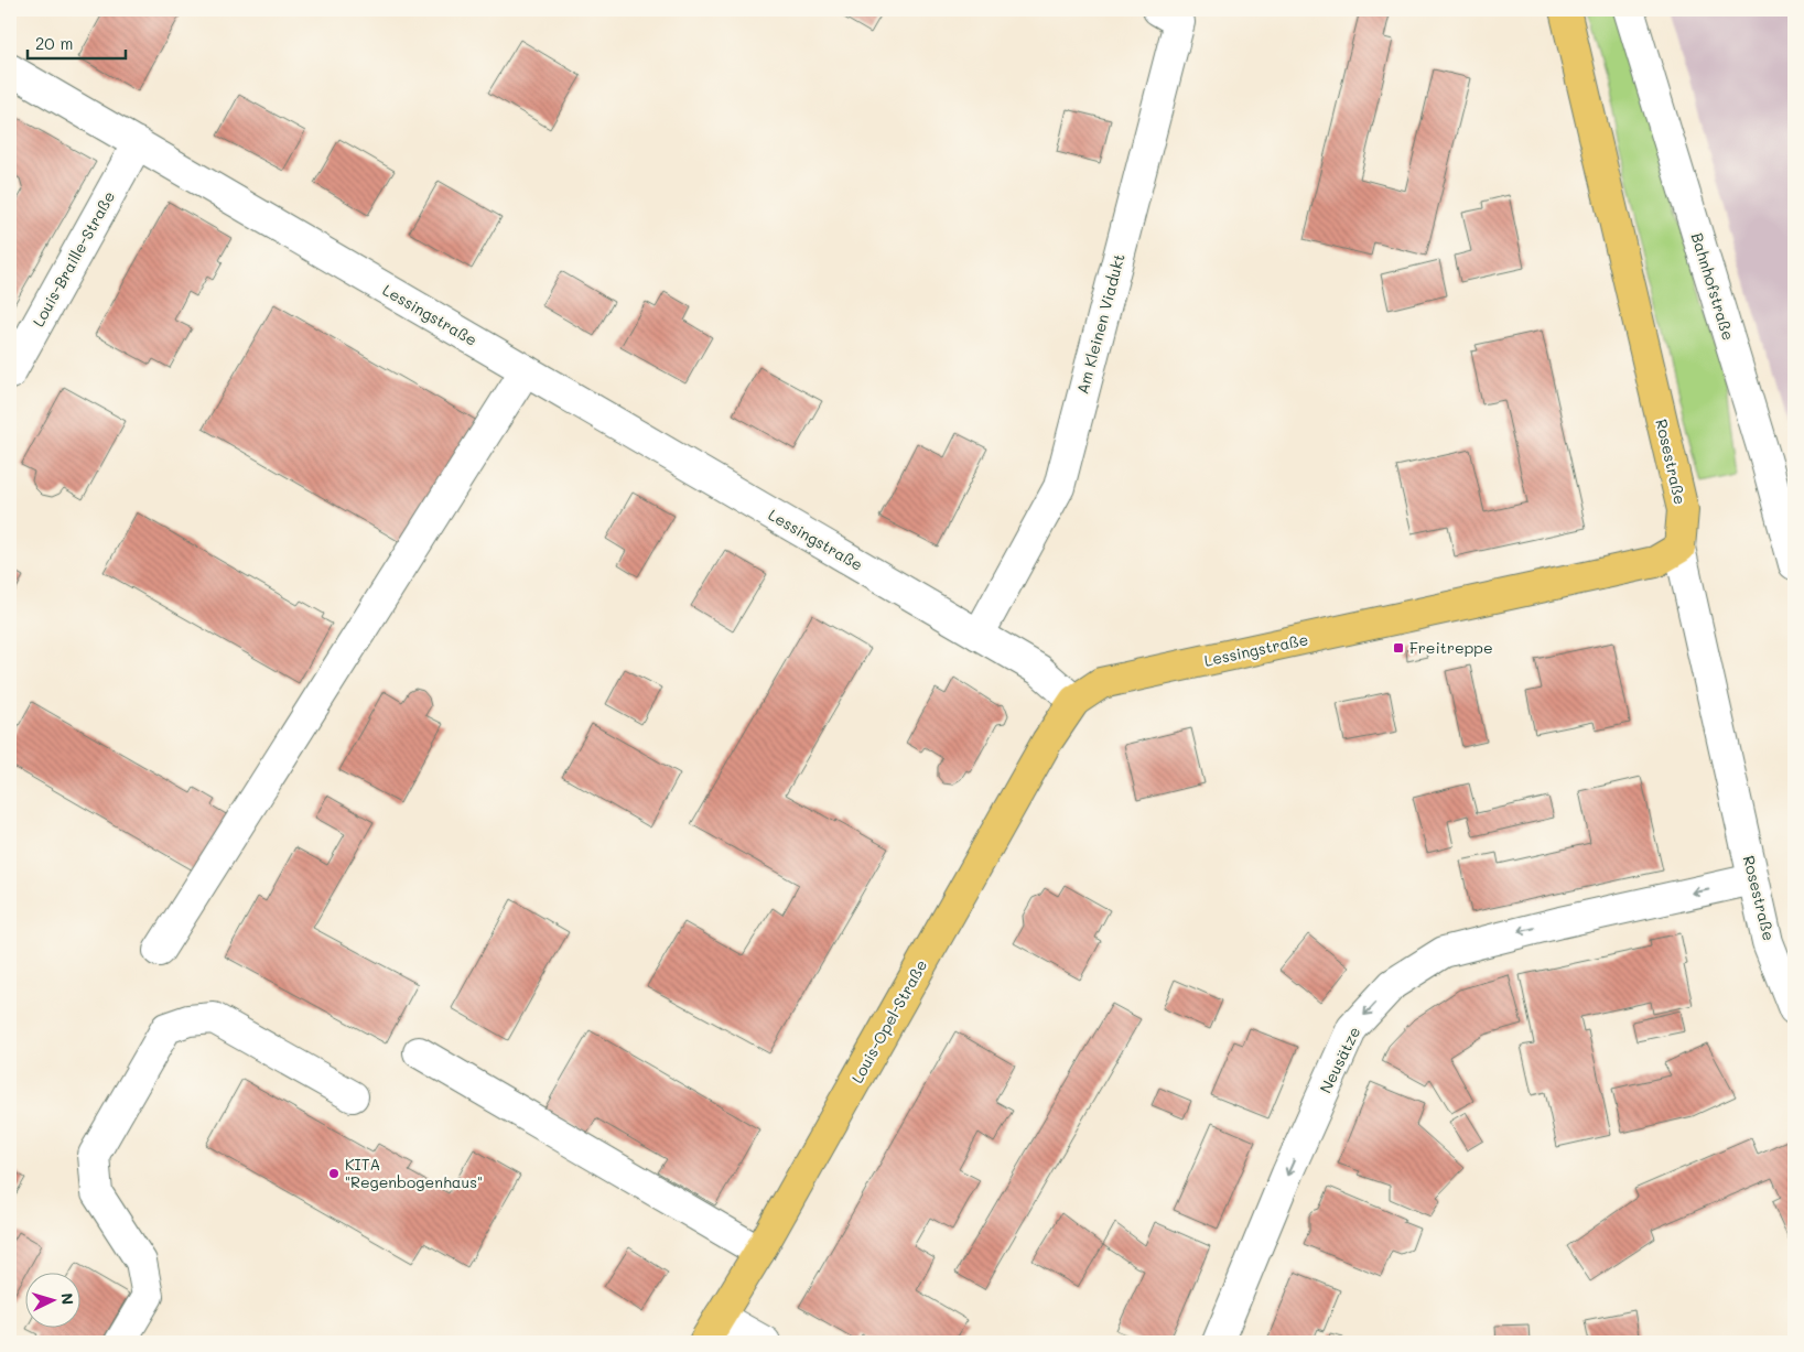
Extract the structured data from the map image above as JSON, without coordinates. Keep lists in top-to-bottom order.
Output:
{
  "streets": {
    "main road": ["Lessingstraße", "Rosestraße", "Louis-Opel-Straße"],
    "street": [
      "Louis-Braille-Straße",
      "Bahnhofstraße",
      "Am Kleinen Viadukt",
      "Neusätze"
    ]
  },
  "crossings": [
    ["Louis-Braille-Straße", "Lessingstraße"],
    ["Lessingstraße", "Am Kleinen Viadukt"],
    ["Lessingstraße", "Rosestraße"],
    ["Lessingstraße", "Louis-Opel-Straße"],
    ["Rosestraße", "Neusätze"]
  ],
  "one_way": ["Neusätze"],
  "places": {
    "transit": ["Freitreppe"],
    "other": ["KITA \"Regenbogenhaus\""]
  },
  "scale_bar": "20 m",
  "north": "right"
}
